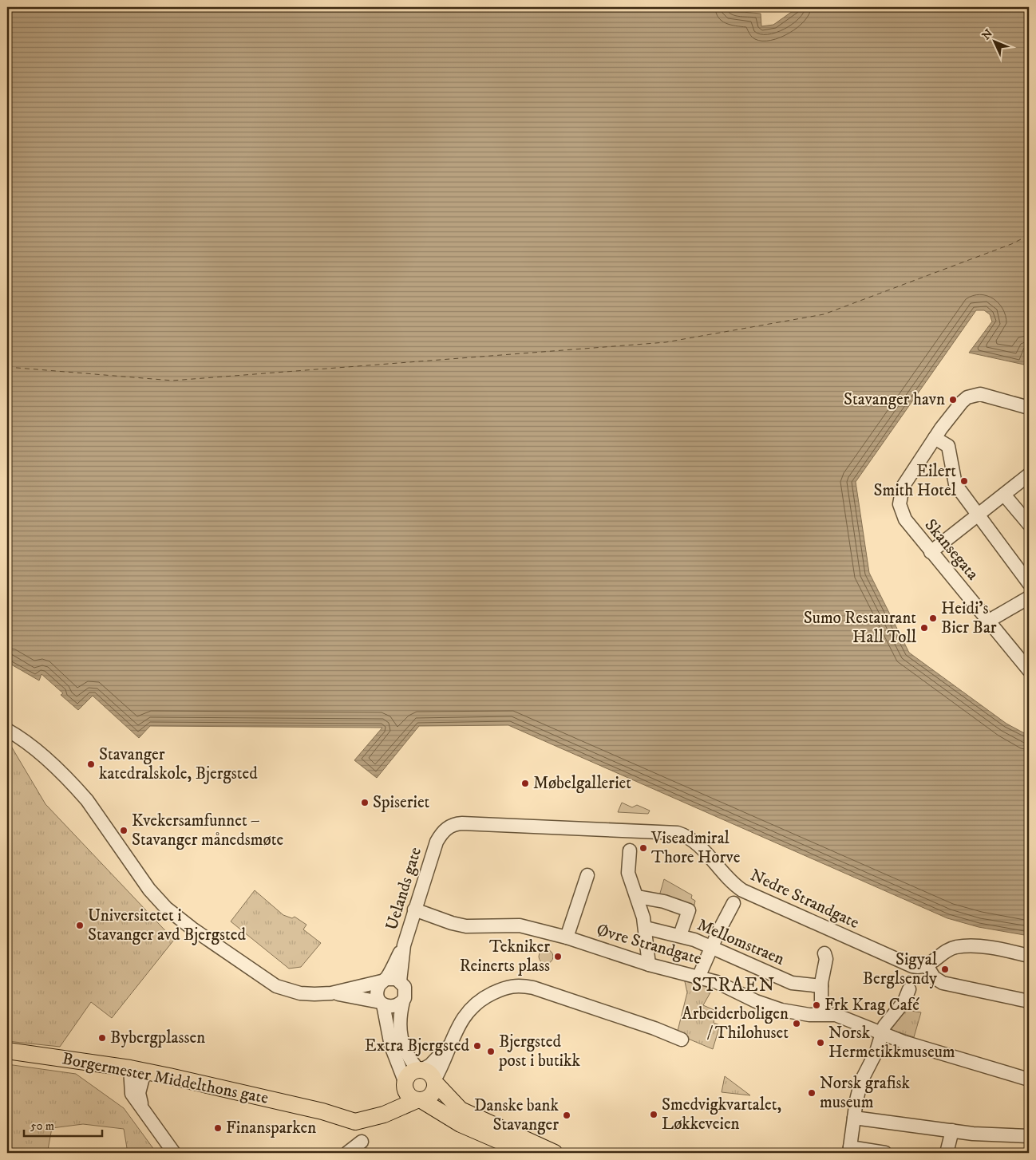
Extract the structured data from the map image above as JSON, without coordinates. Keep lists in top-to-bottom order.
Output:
{
  "streets": {
    "main road": ["Borgermester Middelthons gate"],
    "street": [
      "Skansegata",
      "Uelands gate",
      "Nedre Strandgate",
      "Mellomstraen",
      "Øvre Strandgate"
    ]
  },
  "crossings": [
    ["Uelands gate", "Nedre Strandgate"],
    ["Uelands gate", "Øvre Strandgate"]
  ],
  "districts": ["STRAEN"],
  "places": [
    "Stavanger havn",
    "Eilert Smith Hotel",
    "Heidi’s Bier Bar",
    "Sumo Restaurant Hall Toll",
    "Stavanger katedralskole, Bjergsted",
    "Møbelgalleriet",
    "Spiseriet",
    "Kvekersamfunnet – Stavanger månedsmøte",
    "Viseadmiral Thore Horve",
    "Universitetet i Stavanger avd Bjergsted",
    "Tekniker Reinerts plass",
    "Sigyal Berglsendy",
    "Frk Krag Café",
    "Arbeiderboligen / Thilohuset",
    "Bybergplassen",
    "Norsk Hermetikkmuseum",
    "Extra Bjergsted",
    "Bjergsted post i butikk",
    "Norsk grafisk museum",
    "Smedvigkvartalet, Løkkeveien",
    "Danske bank Stavanger",
    "Finansparken"
  ],
  "scale_bar": "50 m",
  "north": "top left"
}
